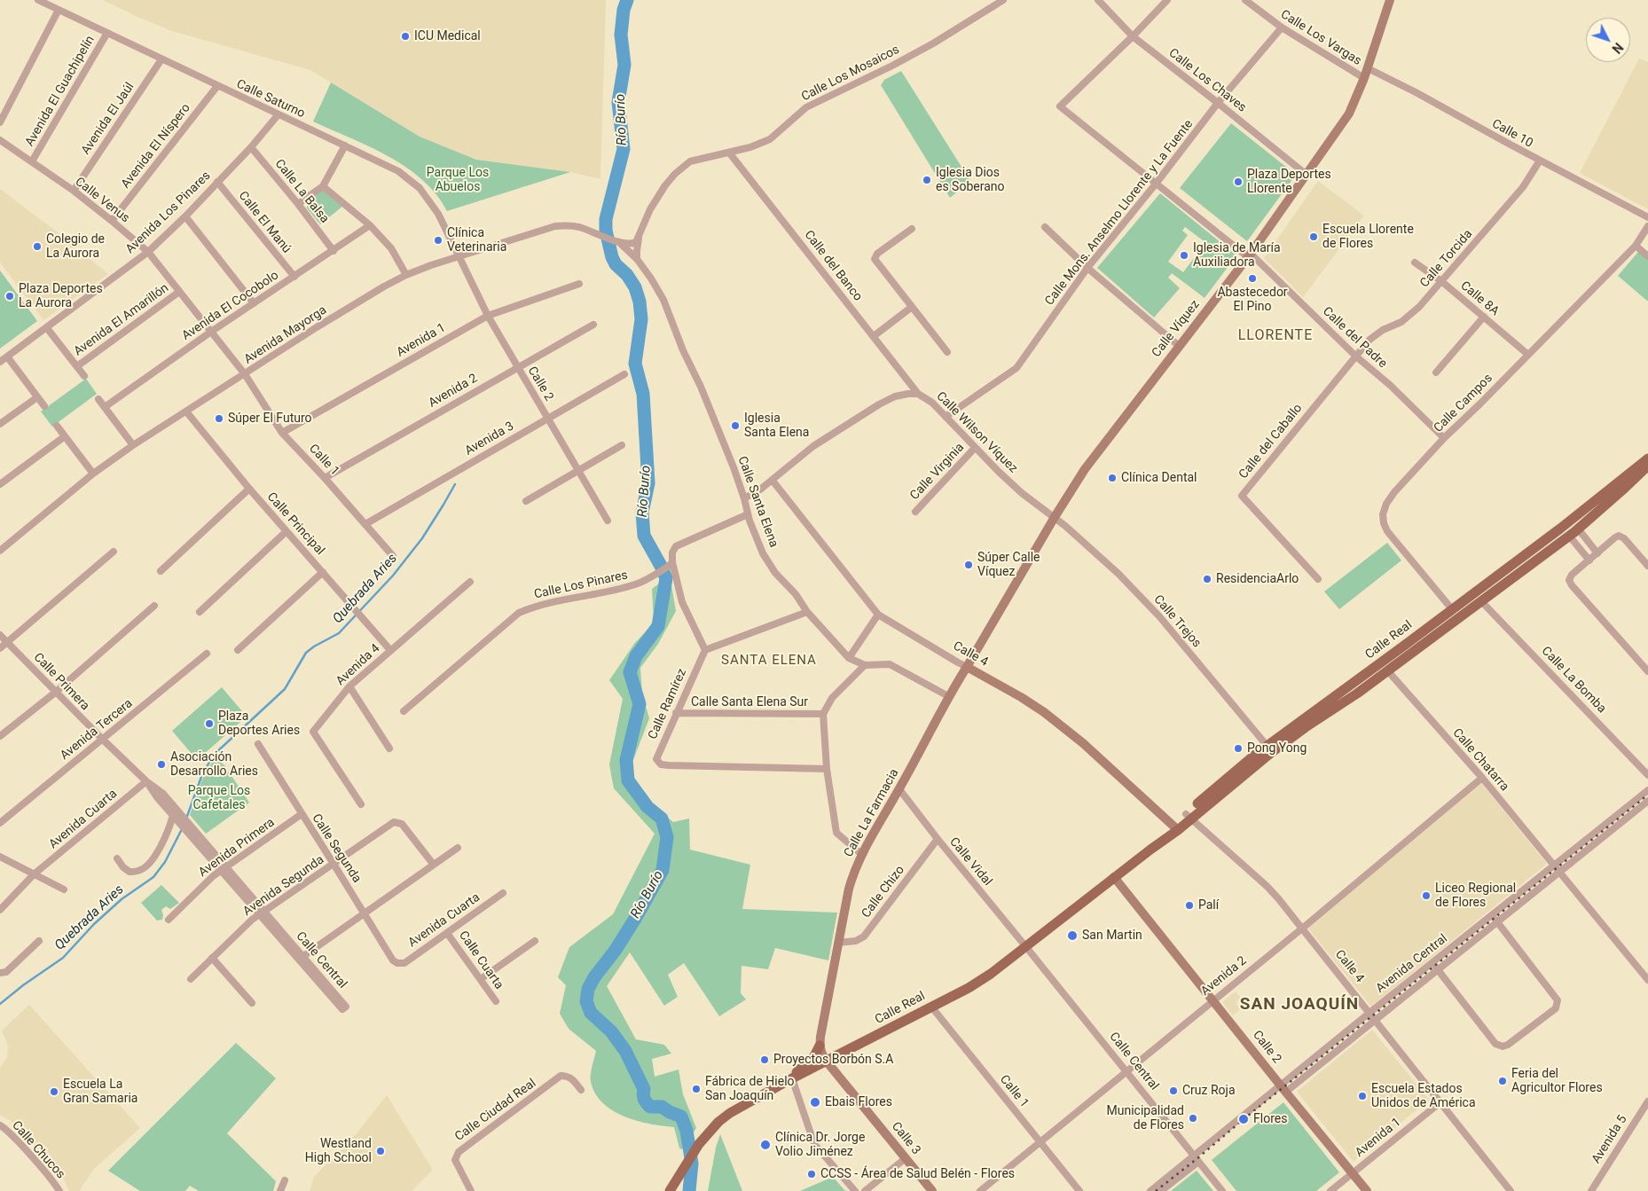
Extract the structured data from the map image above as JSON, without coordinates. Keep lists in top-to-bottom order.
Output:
{
  "streets": {
    "main road": [
      "Calle Víquez",
      "Calle 2",
      "Calle Real",
      "Calle 4",
      "Calle La Farmacia",
      "Calle 3"
    ],
    "street": [
      "Calle Los Vargas",
      "Calle Los Mosaicos",
      "Calle Los Chaves",
      "Avenida El Guachipelín",
      "Calle Saturno",
      "Avenida El Jaúl",
      "Calle 10",
      "Avenida El Níspero",
      "Calle La Balsa",
      "Calle Venus",
      "Avenida Los Pinares",
      "Calle Mons. Anselmo Llorente y La Fuente",
      "Calle El Manú",
      "Calle Torcida",
      "Calle del Banco",
      "Calle 8A",
      "Avenida El Cocobolo",
      "Avenida El Amarillón",
      "Avenida Mayorga",
      "Calle del Padre",
      "Avenida 1",
      "Avenida 2",
      "Calle Campos",
      "Calle Wilson Víquez",
      "Avenida 3",
      "Calle del Caballo",
      "Calle 1",
      "Calle Virginia",
      "Calle Santa Elena",
      "Calle Principal",
      "Calle Los Pinares",
      "Calle Trejos",
      "Avenida 4",
      "Calle La Bomba",
      "Calle Primera",
      "Calle Santa Elena Sur",
      "Calle Ramírez",
      "Avenida Tercera",
      "Calle Chatarra",
      "Avenida Cuarta",
      "Avenida Primera",
      "Calle Segunda",
      "Calle Vidal",
      "Avenida Segunda",
      "Calle Chizo",
      "Calle Central",
      "Calle Cuarta",
      "Avenida Central",
      "Calle Ciudad Real",
      "Avenida 5",
      "Calle Chucos"
    ]
  },
  "crossings": [
    ["Calle Los Vargas", "Calle Mons. Anselmo Llorente y La Fuente"],
    ["Calle Los Vargas", "Calle Víquez"],
    ["Calle Los Mosaicos", "Calle del Banco"],
    ["Calle Los Mosaicos", "Calle Santa Elena"],
    ["Calle Los Chaves", "Calle Mons. Anselmo Llorente y La Fuente"],
    ["Calle Los Chaves", "Calle Víquez"],
    ["Calle Los Chaves", "Calle del Padre"],
    ["Avenida El Guachipelín", "Calle Saturno"],
    ["Avenida El Guachipelín", "Calle Venus"],
    ["Calle Saturno", "Avenida El Jaúl"],
    ["Calle Saturno", "Avenida El Níspero"],
    ["Calle Saturno", "Avenida Los Pinares"],
    ["Calle Saturno", "Avenida Mayorga"],
    ["Calle Saturno", "Calle 2"],
    ["Avenida El Jaúl", "Calle Venus"],
    ["Calle 10", "Calle Torcida"],
    ["Calle 10", "Calle Víquez"],
    ["Avenida El Níspero", "Calle Venus"],
    ["Calle La Balsa", "Avenida Los Pinares"],
    ["Calle La Balsa", "Avenida El Cocobolo"],
    ["Calle Venus", "Avenida Los Pinares"],
    ["Calle Venus", "Avenida El Cocobolo"],
    ["Calle Venus", "Avenida El Amarillón"],
    ["Calle Venus", "Avenida Mayorga"],
    ["Calle Venus", "Calle 1"],
    ["Avenida Los Pinares", "Calle El Manú"],
    ["Calle Mons. Anselmo Llorente y La Fuente", "Calle del Padre"],
    ["Calle Mons. Anselmo Llorente y La Fuente", "Calle Wilson Víquez"],
    ["Calle El Manú", "Avenida El Cocobolo"],
    ["Calle Torcida", "Calle 8A"],
    ["Calle Torcida", "Calle del Padre"],
    ["Calle Torcida", "Calle del Caballo"],
    ["Calle del Banco", "Calle Wilson Víquez"],
    ["Calle 8A", "Calle Campos"],
    ["Calle Víquez", "Calle del Padre"],
    ["Calle Víquez", "Calle Wilson Víquez"],
    ["Calle Víquez", "Calle Trejos"],
    ["Calle Víquez", "Calle 4"],
    ["Calle Víquez", "Calle La Farmacia"],
    ["Avenida Mayorga", "Calle 2"],
    ["Avenida Mayorga", "Calle 1"],
    ["Avenida Mayorga", "Calle Santa Elena"],
    ["Avenida Mayorga", "Calle Principal"],
    ["Calle del Padre", "Calle Campos"],
    ["Calle del Padre", "Calle del Caballo"],
    ["Avenida 1", "Calle 2"],
    ["Avenida 1", "Calle 1"],
    ["Avenida 1", "Calle 4"],
    ["Calle 2", "Avenida 2"],
    ["Calle 2", "Avenida 3"],
    ["Calle 2", "Calle Real"],
    ["Calle 2", "Avenida Central"],
    ["Avenida 2", "Calle 1"],
    ["Avenida 2", "Calle 4"],
    ["Avenida 2", "Calle Chatarra"],
    ["Avenida 2", "Calle Central"],
    ["Calle Campos", "Calle Real"],
    ["Calle Wilson Víquez", "Calle Virginia"],
    ["Calle Wilson Víquez", "Calle Santa Elena"],
    ["Calle Wilson Víquez", "Calle Trejos"],
    ["Calle Wilson Víquez", "Calle 4"],
    ["Avenida 3", "Calle 1"],
    ["Calle 1", "Calle Real"],
    ["Calle Santa Elena", "Calle La Farmacia"],
    ["Calle Principal", "Avenida 4"],
    ["Calle Trejos", "Calle Real"],
    ["Calle Real", "Calle 4"],
    ["Calle Real", "Calle La Bomba"],
    ["Calle Real", "Calle Chatarra"],
    ["Calle Real", "Calle Vidal"],
    ["Calle Real", "Calle Central"],
    ["Calle Real", "Calle 3"],
    ["Calle 4", "Calle La Farmacia"],
    ["Calle 4", "Avenida Central"],
    ["Calle Primera", "Avenida Tercera"],
    ["Calle Primera", "Avenida Cuarta"],
    ["Calle Primera", "Calle Central"],
    ["Calle Santa Elena Sur", "Calle Ramírez"],
    ["Calle Chatarra", "Avenida Central"],
    ["Calle La Farmacia", "Calle Vidal"],
    ["Calle La Farmacia", "Calle Chizo"],
    ["Avenida Cuarta", "Calle Segunda"],
    ["Avenida Cuarta", "Calle Central"],
    ["Avenida Cuarta", "Calle Cuarta"],
    ["Avenida Primera", "Calle Segunda"],
    ["Avenida Primera", "Calle Central"],
    ["Calle Segunda", "Avenida Segunda"],
    ["Calle Vidal", "Calle Chizo"],
    ["Calle Vidal", "Calle Central"],
    ["Avenida Segunda", "Calle Central"],
    ["Calle Central", "Avenida Central"]
  ],
  "districts": ["LLORENTE", "SANTA ELENA", "SAN JOAQUÍN"],
  "water": ["Río Burío", "Quebrada Aries"],
  "parks": ["Parque Los Abuelos", "Parque Los Cafetales"],
  "places": [
    "ICU Medical",
    "Iglesia Dios es Soberano",
    "Plaza Deportes Llorente",
    "Escuela Llorente de Flores",
    "Clínica Veterinaria",
    "Colegio de La Aurora",
    "Iglesia de María Auxiliadora",
    "Abastecedor El Pino",
    "Plaza Deportes La Aurora",
    "Súper El Futuro",
    "Iglesia Santa Elena",
    "Clínica Dental",
    "Súper Calle Víquez",
    "ResidenciaArlo",
    "Plaza Deportes Aries",
    "Pong Yong",
    "Asociación Desarrollo Aries",
    "Liceo Regional de Flores",
    "Palí",
    "San Martin",
    "Proyectos Borbón S.A",
    "Feria del Agricultor Flores",
    "Fábrica de Hielo San Joaquín",
    "Cruz Roja",
    "Escuela La Gran Samaria",
    "Escuela Estados Unidos de América",
    "Ebais Flores",
    "Municipalidad de Flores",
    "Flores",
    "Clínica Dr. Jorge Volio Jiménez",
    "Westland High School",
    "CCSS - Área de Salud Belén - Flores"
  ],
  "north": "bottom right"
}
